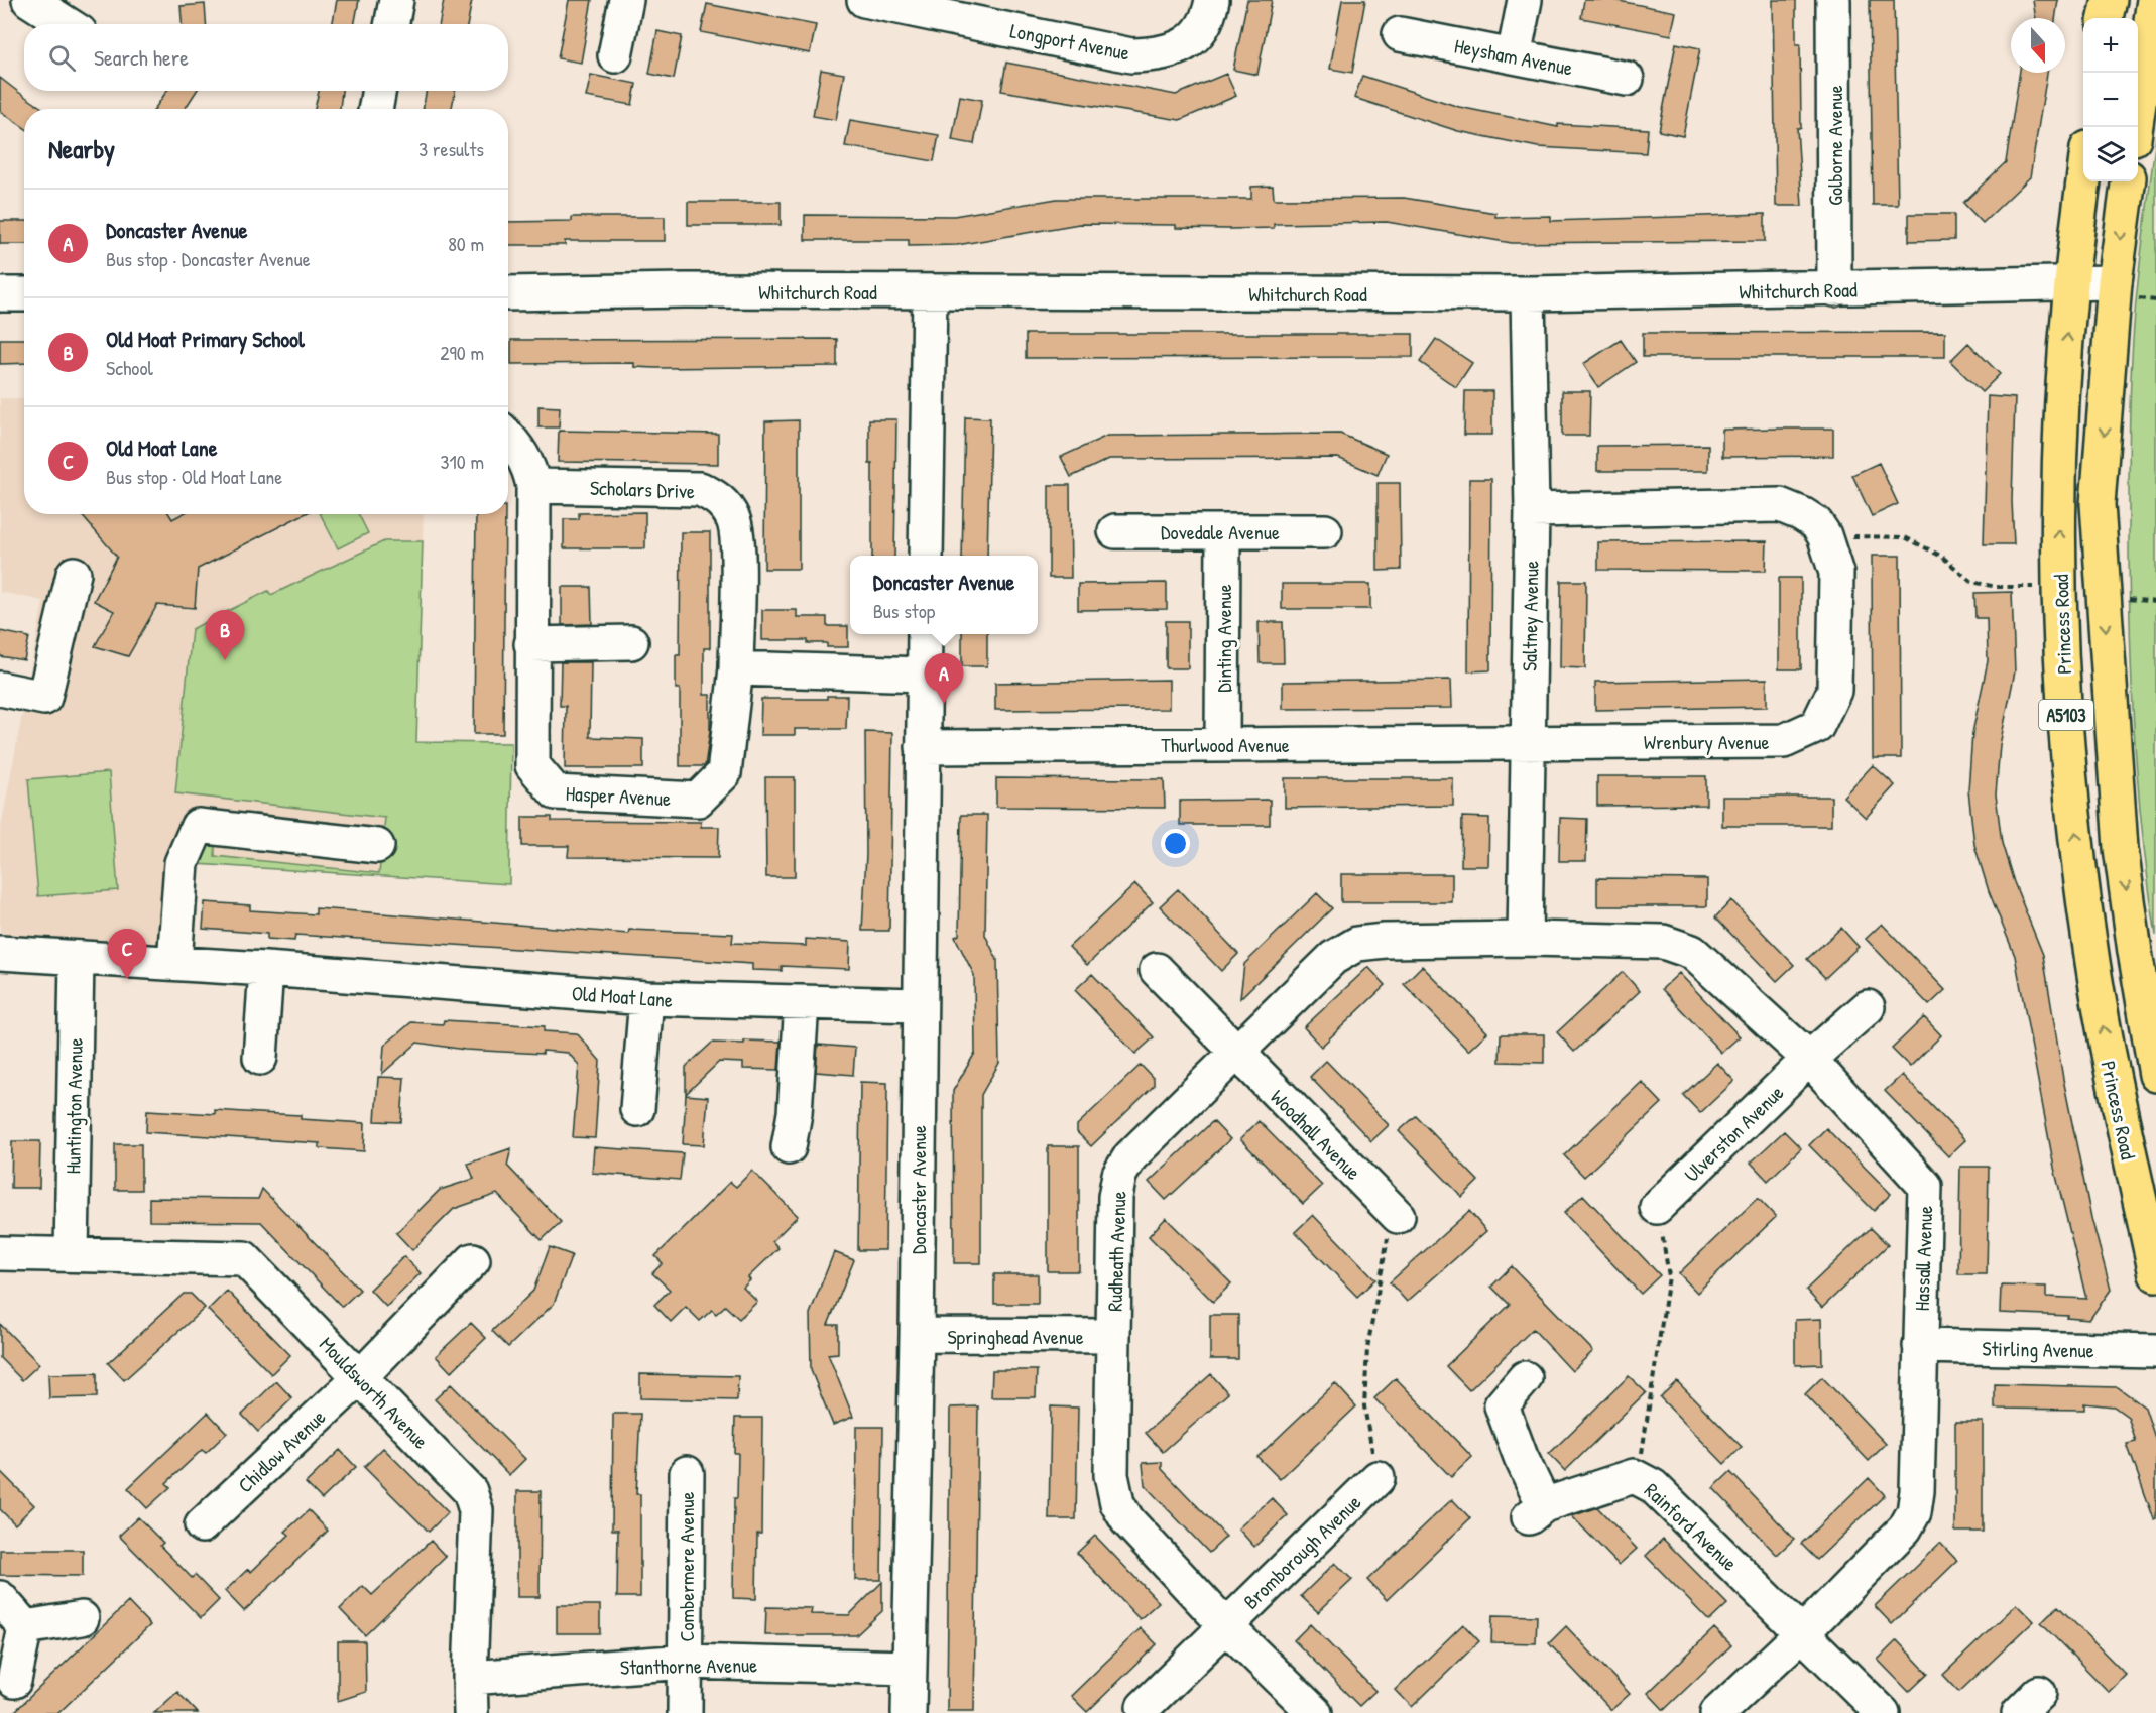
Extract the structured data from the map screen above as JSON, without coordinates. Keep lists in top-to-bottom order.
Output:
{
  "streets": {
    "highway": ["Princess Road", "A5103"],
    "street": [
      "Longport Avenue",
      "Heysham Avenue",
      "Golborne Avenue",
      "Whitchurch Road",
      "Scholars Drive",
      "Dovedale Avenue",
      "Saltney Avenue",
      "Dinting Avenue",
      "Wrenbury Avenue",
      "Thurlwood Avenue",
      "Hasper Avenue",
      "Old Moat Lane",
      "Huntington Avenue",
      "Ulverston Avenue",
      "Woodhall Avenue",
      "Doncaster Avenue",
      "Rudheath Avenue",
      "Hassall Avenue",
      "Springhead Avenue",
      "Stirling Avenue",
      "Mouldsworth Avenue",
      "Chidlow Avenue",
      "Rainford Avenue",
      "Bromborough Avenue",
      "Combermere Avenue",
      "Stanthorne Avenue"
    ]
  },
  "crossings": [
    ["Golborne Avenue", "Whitchurch Road"],
    ["Whitchurch Road", "Saltney Avenue"],
    ["Whitchurch Road", "Princess Road"],
    ["Whitchurch Road", "A5103"],
    ["Scholars Drive", "Hasper Avenue"],
    ["Dovedale Avenue", "Dinting Avenue"],
    ["Saltney Avenue", "Wrenbury Avenue"],
    ["Saltney Avenue", "Thurlwood Avenue"],
    ["Saltney Avenue", "Rudheath Avenue"],
    ["Saltney Avenue", "Hassall Avenue"],
    ["Dinting Avenue", "Thurlwood Avenue"],
    ["Wrenbury Avenue", "Thurlwood Avenue"],
    ["Thurlwood Avenue", "Doncaster Avenue"],
    ["Old Moat Lane", "Huntington Avenue"],
    ["Old Moat Lane", "Doncaster Avenue"],
    ["Huntington Avenue", "Mouldsworth Avenue"],
    ["Ulverston Avenue", "Hassall Avenue"],
    ["Woodhall Avenue", "Rudheath Avenue"],
    ["Doncaster Avenue", "Springhead Avenue"],
    ["Doncaster Avenue", "Stanthorne Avenue"],
    ["Rudheath Avenue", "Hassall Avenue"],
    ["Rudheath Avenue", "Springhead Avenue"],
    ["Rudheath Avenue", "Bromborough Avenue"],
    ["Hassall Avenue", "Stirling Avenue"],
    ["Hassall Avenue", "Rainford Avenue"],
    ["Mouldsworth Avenue", "Chidlow Avenue"],
    ["Mouldsworth Avenue", "Stanthorne Avenue"],
    ["Combermere Avenue", "Stanthorne Avenue"]
  ],
  "north": "bottom",
  "page": {
    "map_buttons": ["+", "−"],
    "search": "Search here",
    "heading": ["Nearby", "3 results"],
    "list": [
      {
        "mark": "A",
        "name": "Doncaster Avenue",
        "note": "Bus stop · Doncaster Avenue",
        "value": "80 m"
      },
      {
        "mark": "B",
        "name": "Old Moat Primary School",
        "note": "School",
        "value": "290 m"
      },
      {
        "mark": "C",
        "name": "Old Moat Lane",
        "note": "Bus stop · Old Moat Lane",
        "value": "310 m"
      }
    ],
    "popup": ["Doncaster Avenue", "Bus stop"],
    "pins": ["B", "A", "C"]
  }
}
